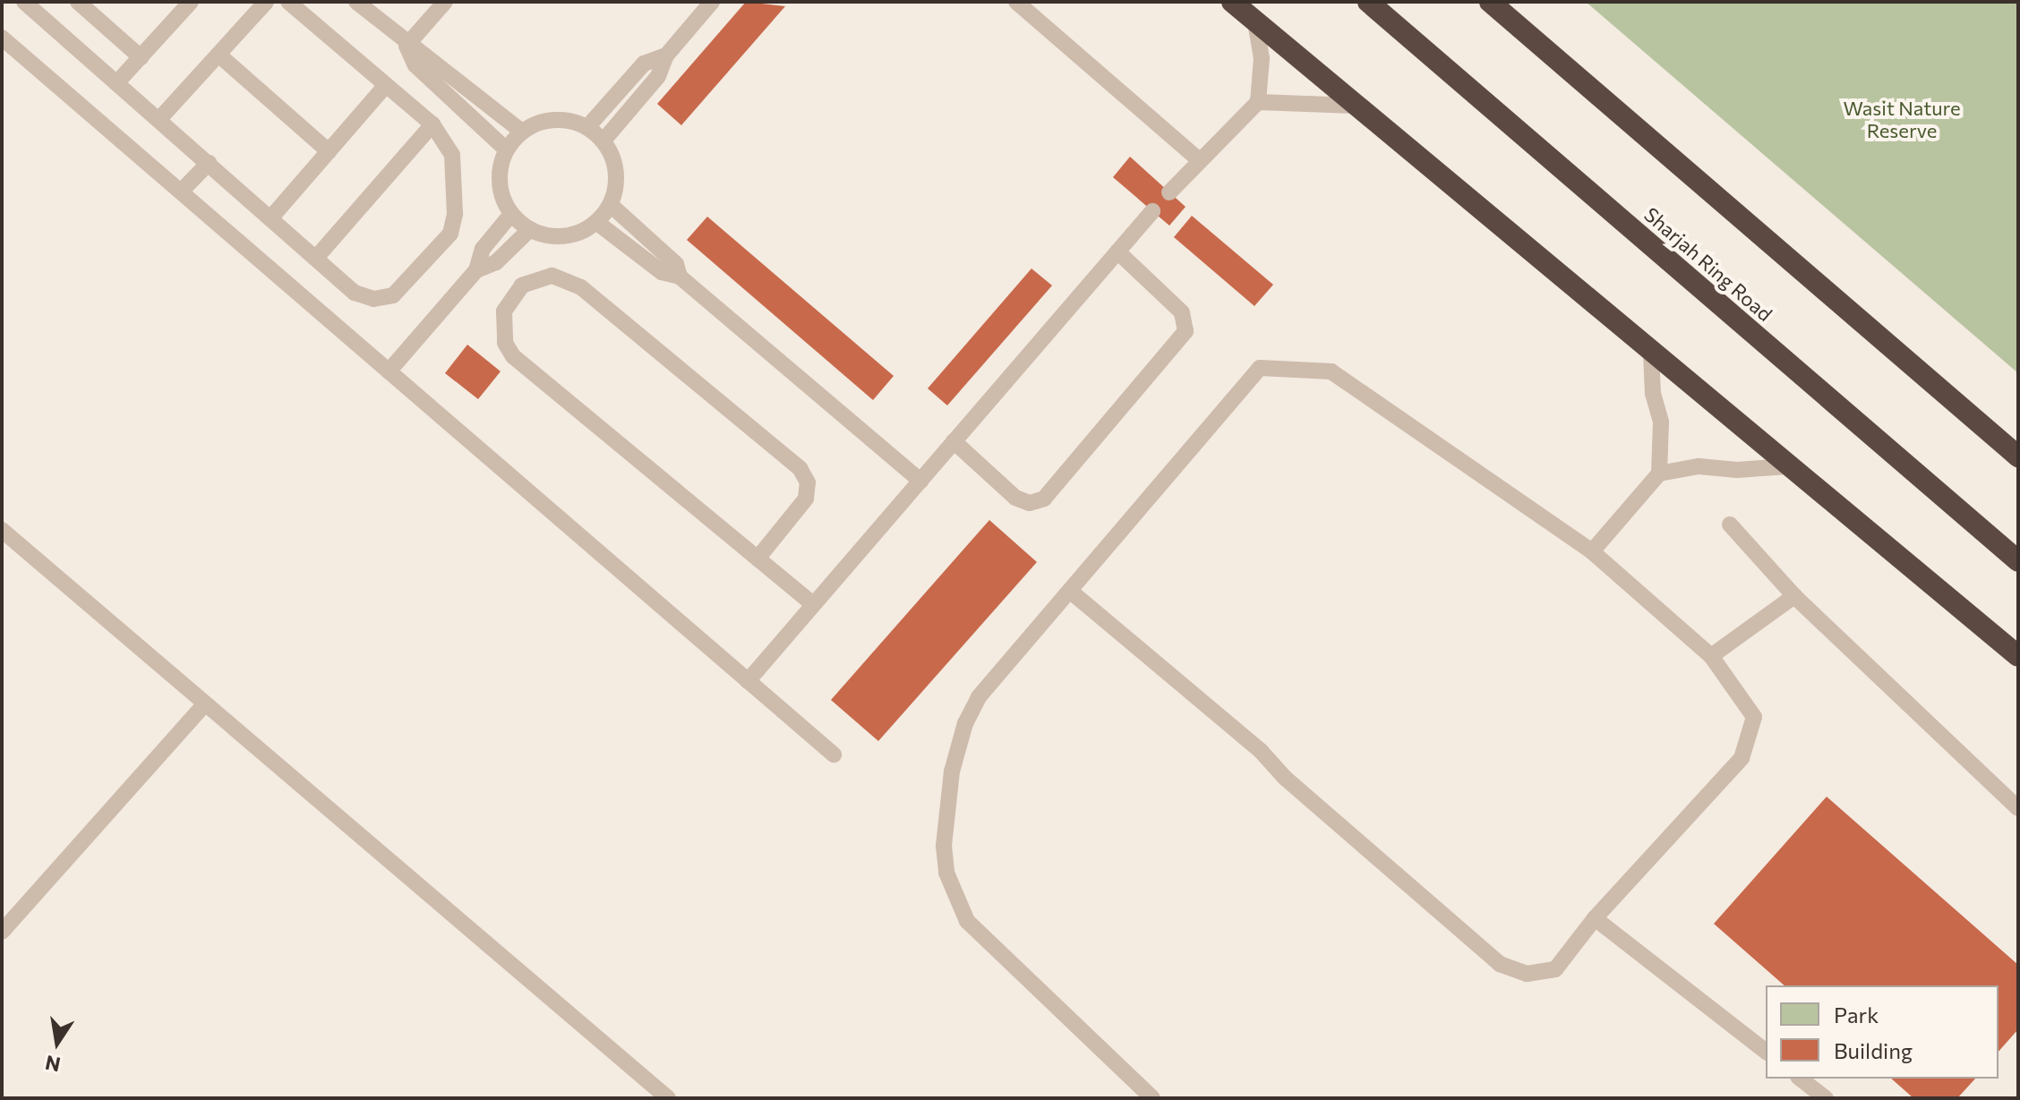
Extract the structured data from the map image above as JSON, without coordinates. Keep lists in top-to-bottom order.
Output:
{
  "streets": {
    "highway": ["Sharjah Ring Road"]
  },
  "parks": ["Wasit Nature Reserve"],
  "legend": ["Park", "Building"],
  "north": "bottom"
}
